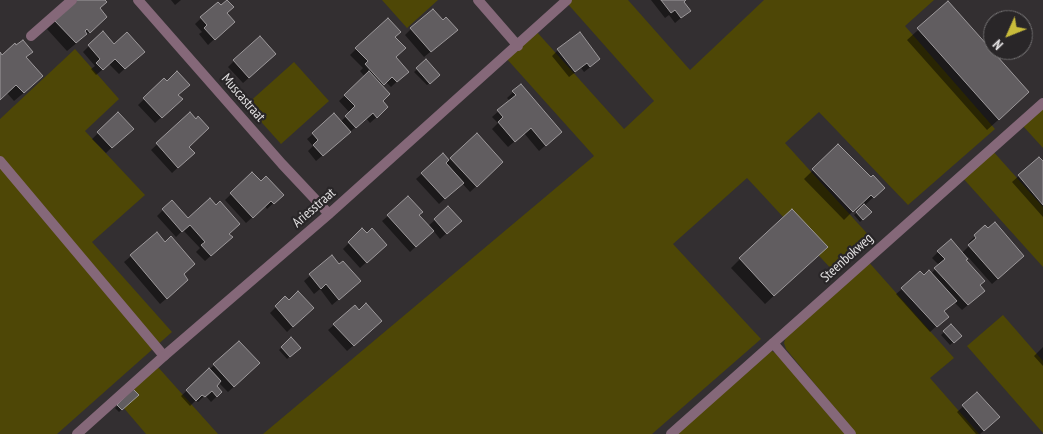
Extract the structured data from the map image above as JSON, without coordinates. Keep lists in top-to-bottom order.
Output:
{
  "streets": {
    "street": ["Muscastraat", "Ariesstraat", "Steenbokweg"]
  },
  "crossings": [
    ["Muscastraat", "Ariesstraat"]
  ],
  "north": "bottom left"
}
